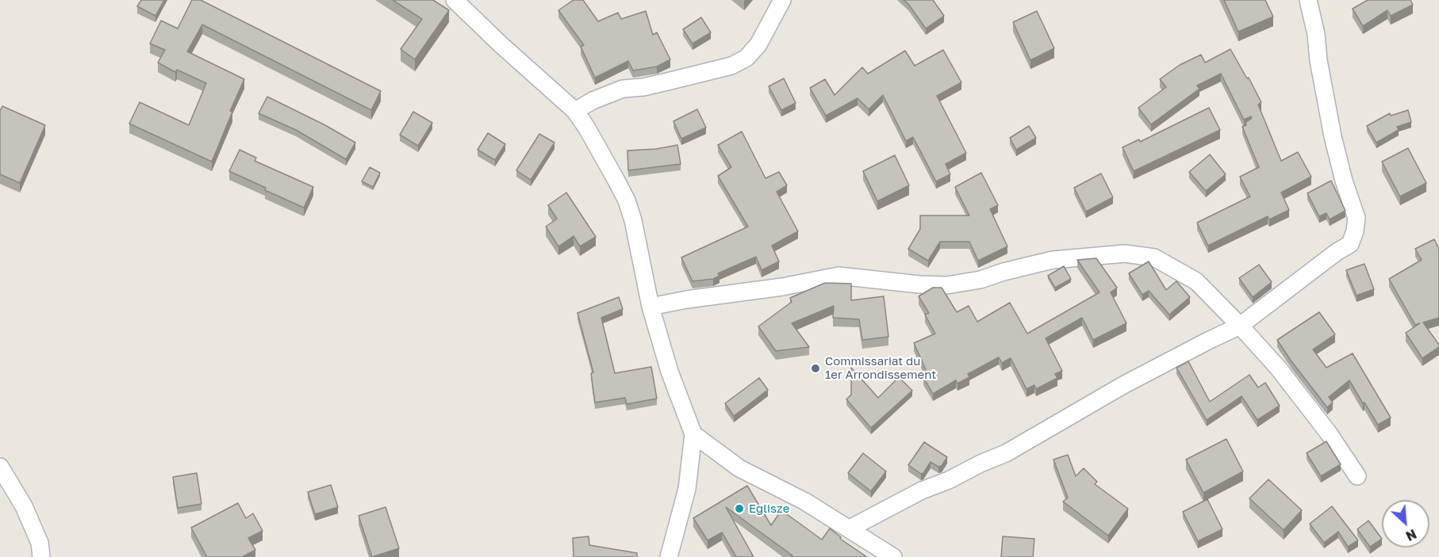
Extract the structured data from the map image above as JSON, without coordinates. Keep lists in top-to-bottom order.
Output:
{
  "places": ["Commissariat du 1er Arrondissement", "Eglisze"],
  "north": "bottom right"
}
